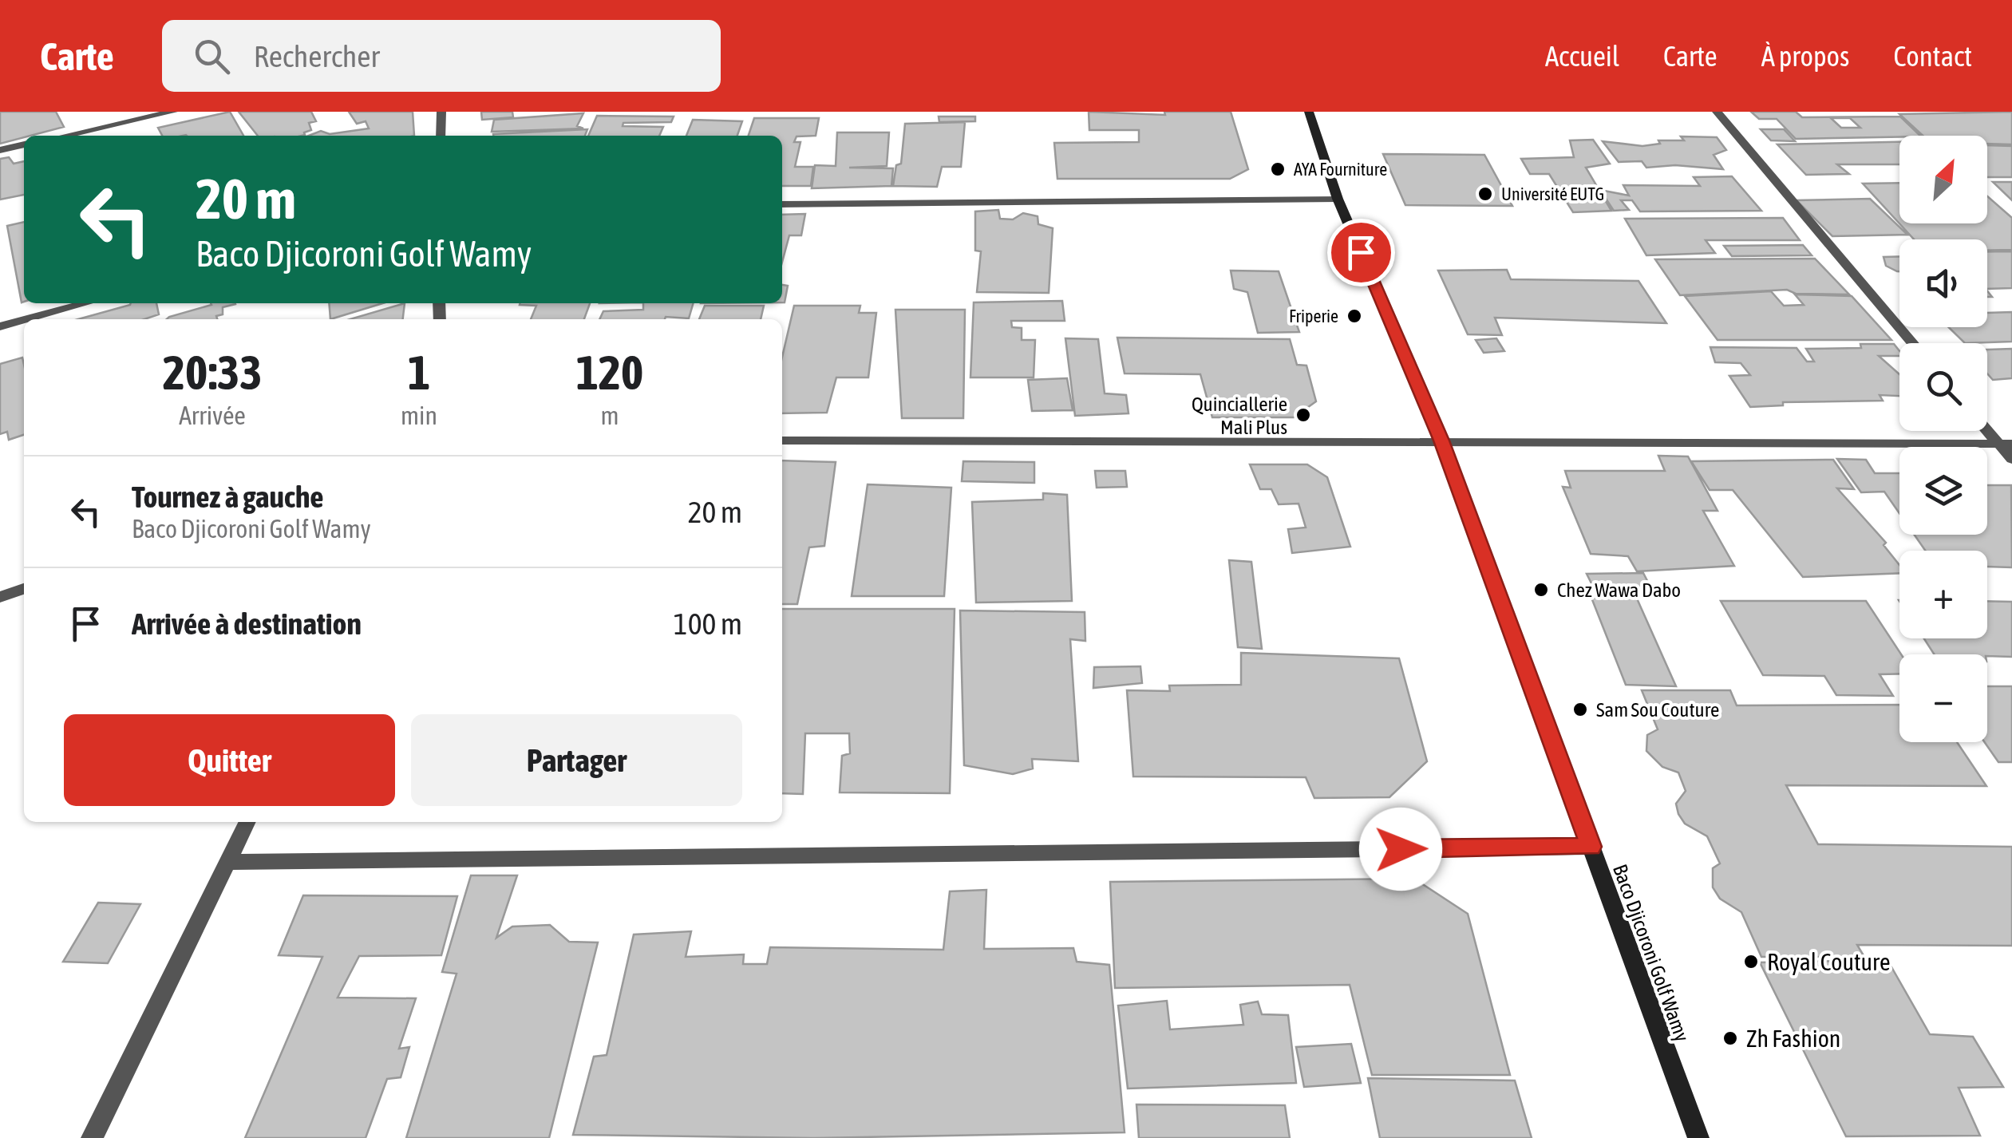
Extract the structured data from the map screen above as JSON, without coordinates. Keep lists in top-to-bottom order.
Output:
{
  "streets": {
    "street": ["Baco Djicoroni Golf Wamy"]
  },
  "places": [
    "AYA Fourniture",
    "Université EUTG",
    "Friperie",
    "Quinciallerie Mali Plus",
    "Chez Wawa Dabo",
    "Sam Sou Couture",
    "Royal Couture",
    "Zh Fashion"
  ],
  "north": "top right",
  "page": {
    "header": "Carte",
    "search": "Rechercher",
    "nav": [
      "Accueil",
      "Carte",
      "À propos",
      "Contact"
    ],
    "map_buttons": ["+", "−"],
    "turn": ["20 m", "Baco Djicoroni Golf Wamy"],
    "eta": [
      "20:33",
      "Arrivée",
      "1",
      "min",
      "120",
      "m"
    ],
    "list": [
      {
        "name": "Tournez à gauche",
        "note": "Baco Djicoroni Golf Wamy",
        "value": "20 m"
      },
      {
        "name": "Arrivée à destination",
        "value": "100 m"
      }
    ],
    "buttons": ["Quitter", "Partager"]
  }
}
